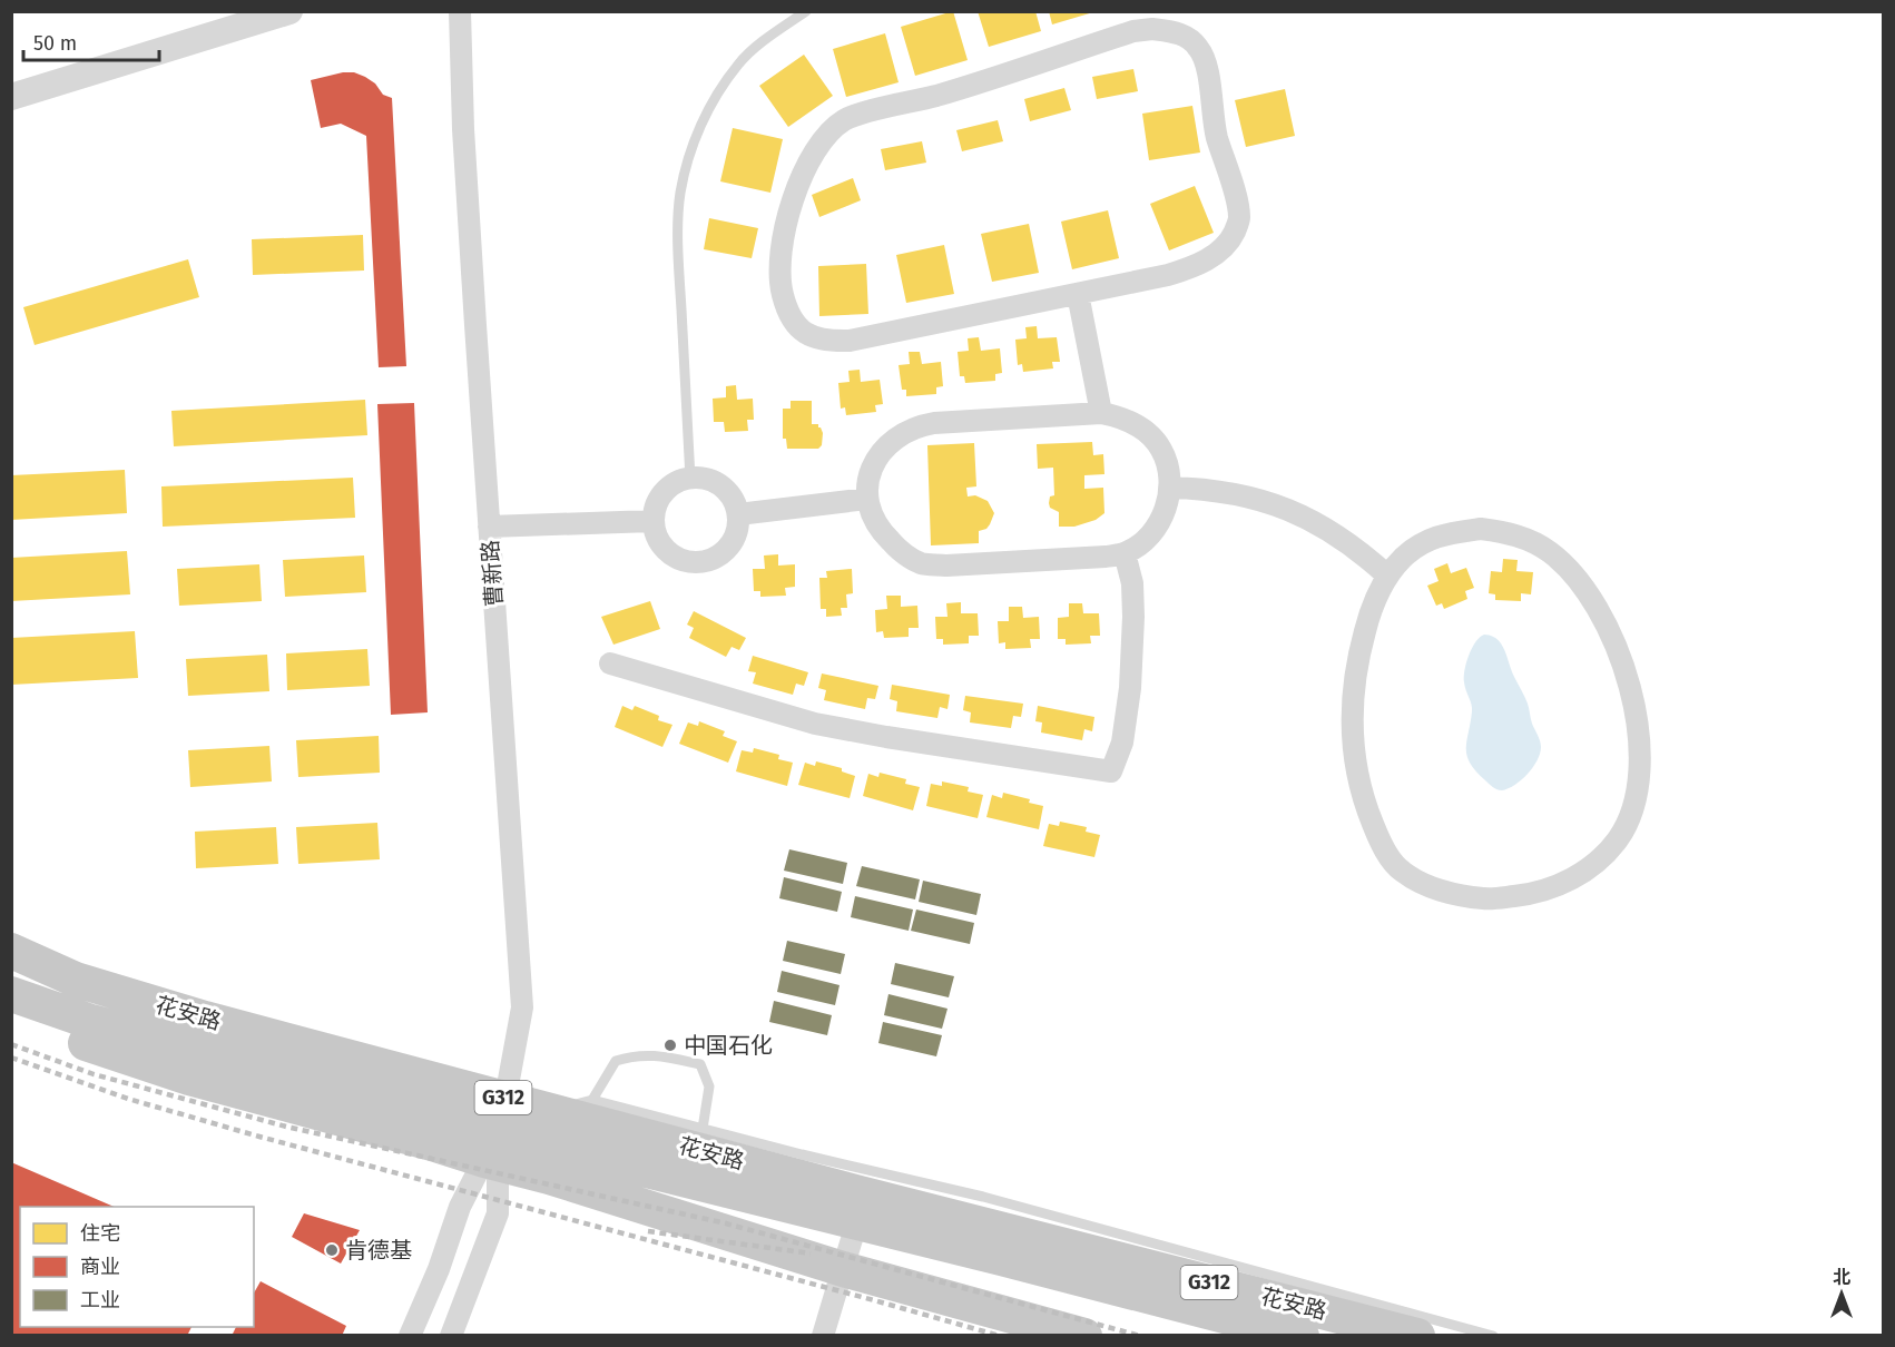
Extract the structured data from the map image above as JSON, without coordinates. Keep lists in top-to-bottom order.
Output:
{
  "streets": {
    "highway": ["花安路", "G312"],
    "street": ["曹新路"]
  },
  "crossings": [
    ["曹新路", "花安路"]
  ],
  "places": ["中国石化", "肯德基"],
  "legend": ["住宅", "商业", "工业"],
  "scale_bar": "50 m",
  "north": "top"
}
